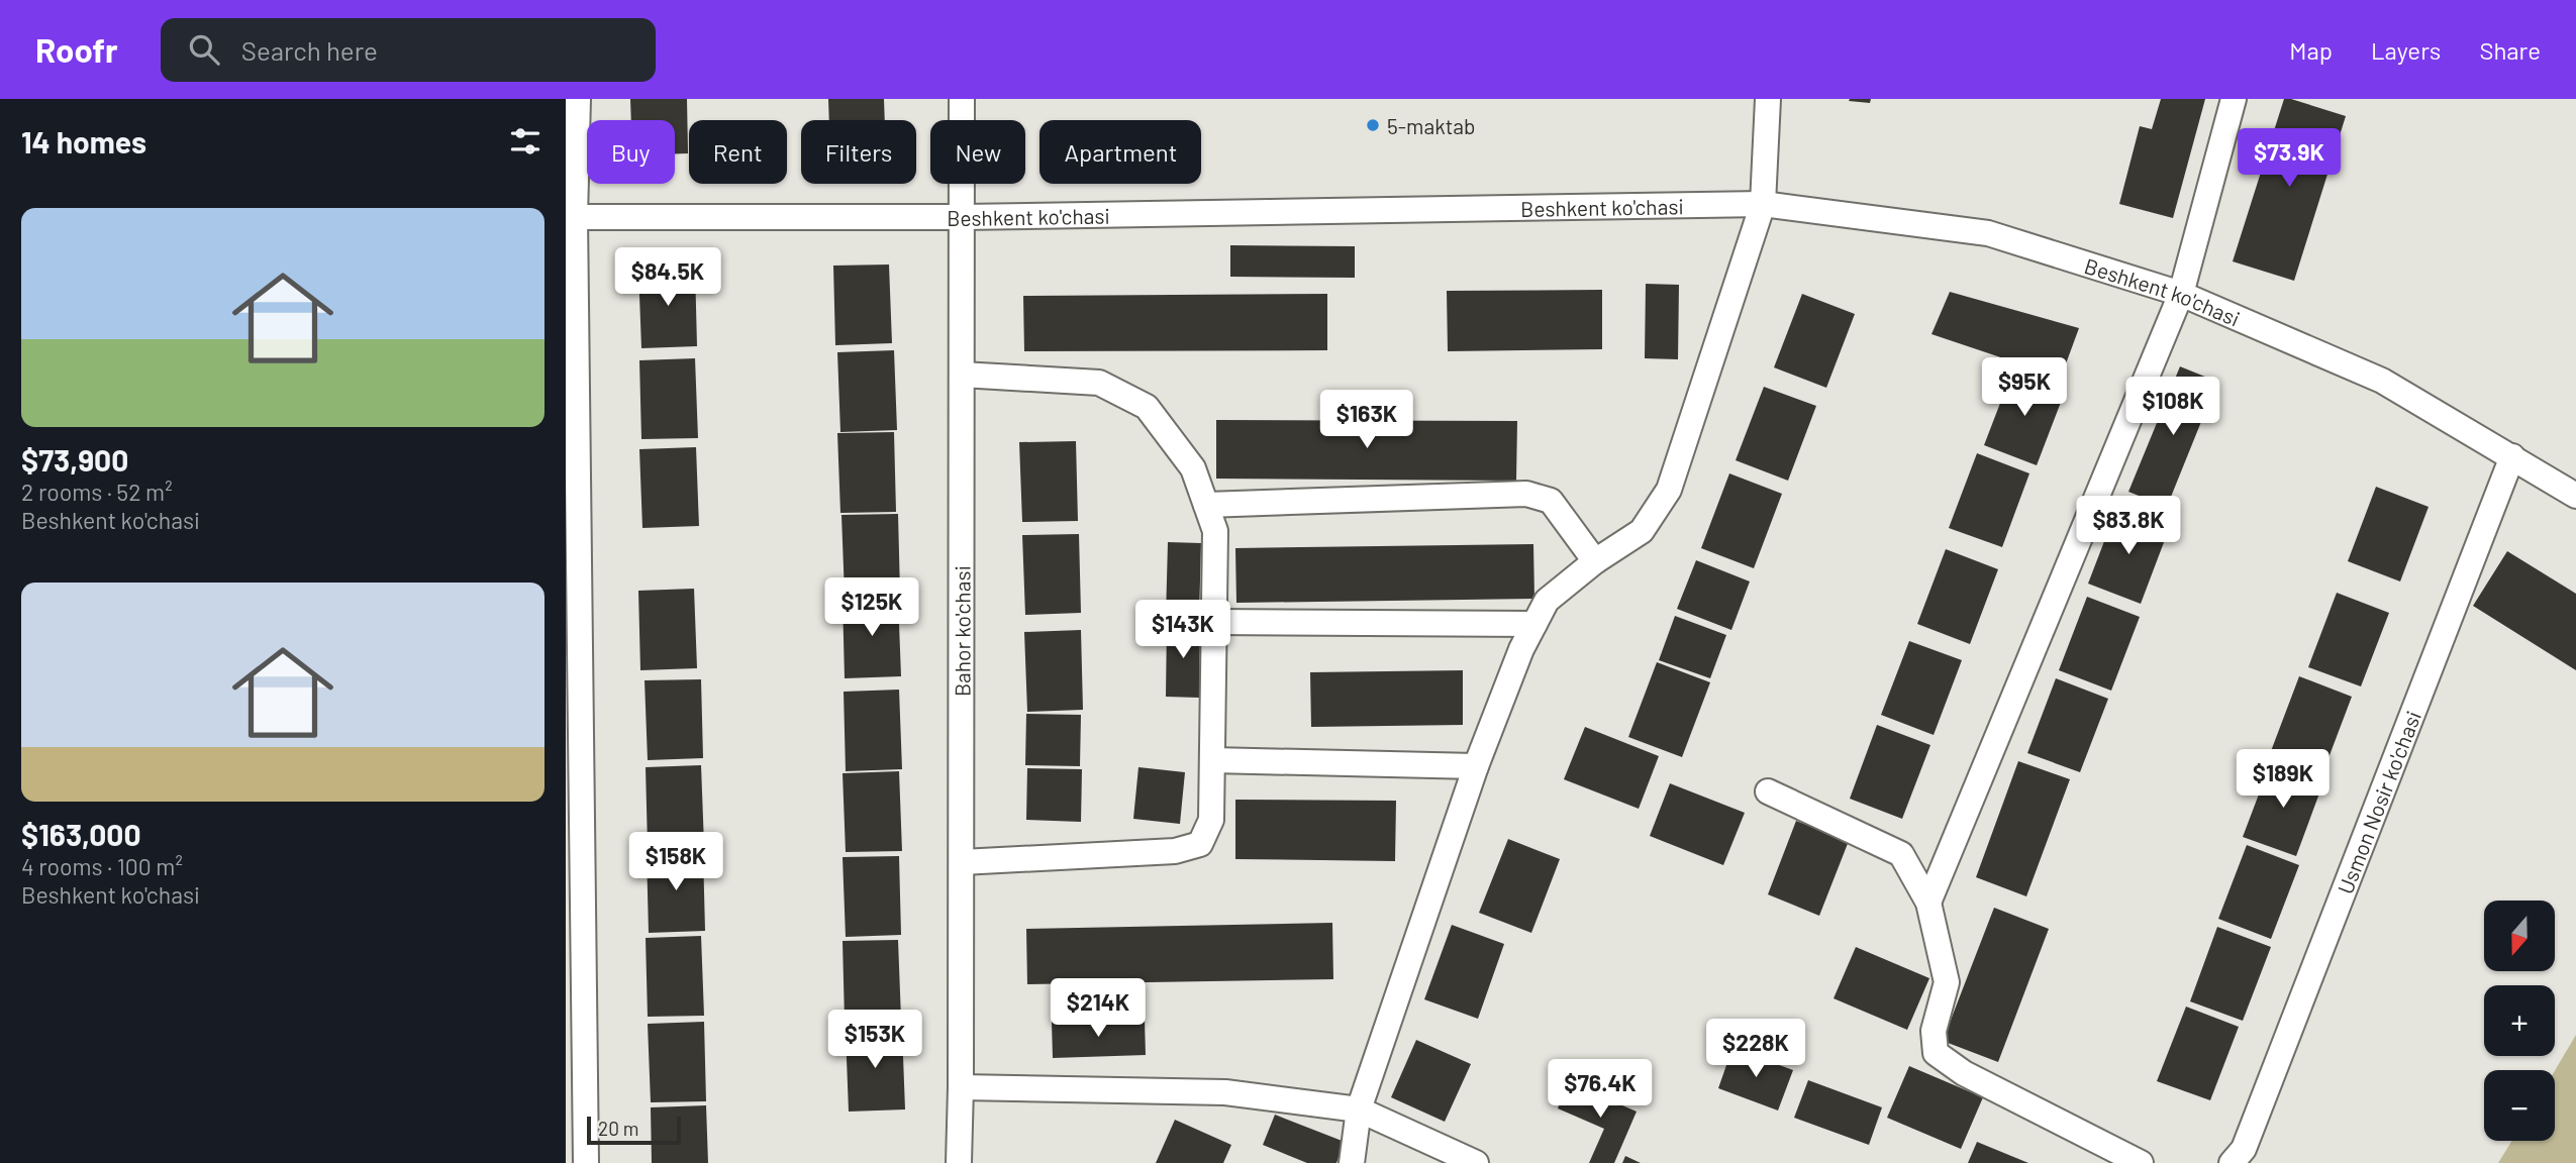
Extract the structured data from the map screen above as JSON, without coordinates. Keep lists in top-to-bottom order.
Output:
{
  "streets": {
    "street": ["Beshkent ko'chasi", "Bahor ko'chasi", "Usmon Nosir ko'chasi"]
  },
  "crossings": [
    ["Beshkent ko'chasi", "Bahor ko'chasi"],
    ["Beshkent ko'chasi", "Usmon Nosir ko'chasi"]
  ],
  "places": ["5-maktab"],
  "scale_bar": "20 m",
  "north": "bottom",
  "page": {
    "header": "Roofr",
    "search": "Search here",
    "nav": ["Map", "Layers", "Share"],
    "heading": "14 homes",
    "chip": [
      "Buy",
      "Rent",
      "Filters",
      "New",
      "Apartment"
    ],
    "price": [
      "$73.9K",
      "$84.5K",
      "$95K",
      "$108K",
      "$163K",
      "$83.8K",
      "$125K",
      "$143K",
      "$189K",
      "$158K",
      "$214K",
      "$153K",
      "$228K",
      "$76.4K"
    ],
    "list": [
      {
        "name": "$73,900",
        "note": "2 rooms · 52 m² · Beshkent ko'chasi"
      },
      {
        "name": "$163,000",
        "note": "4 rooms · 100 m² · Beshkent ko'chasi"
      }
    ],
    "map_buttons": ["+", "−"],
    "scale": "20 m"
  }
}
